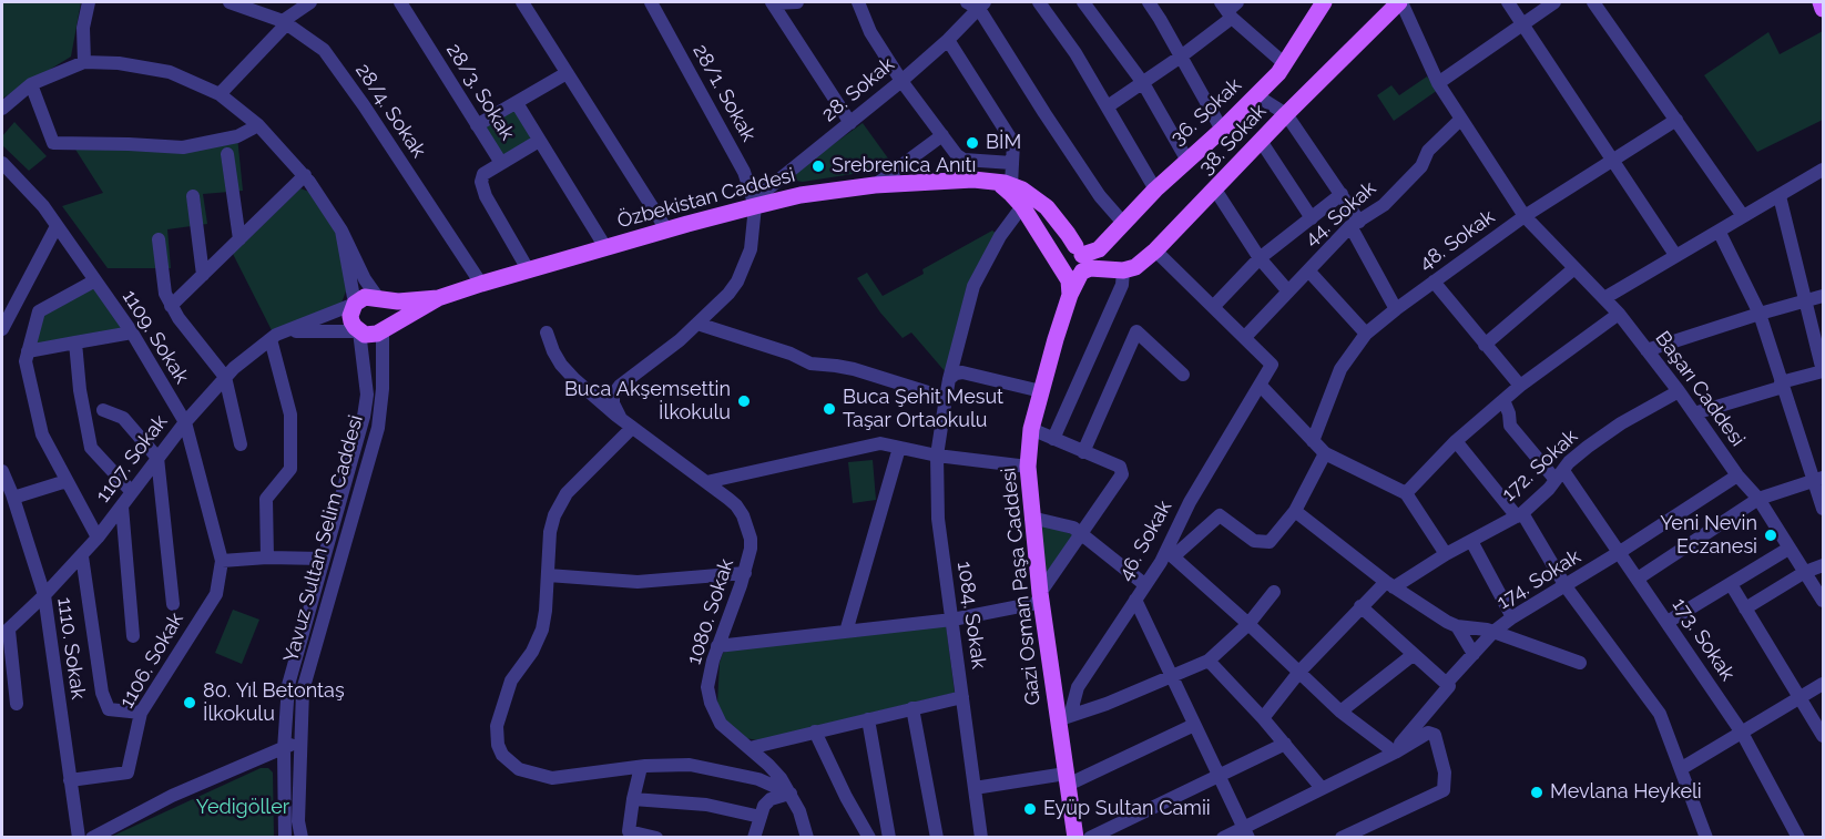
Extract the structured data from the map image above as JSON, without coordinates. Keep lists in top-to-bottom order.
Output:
{
  "streets": {
    "main road": [
      "36. Sokak",
      "38. Sokak",
      "Özbekistan Caddesi",
      "Gazi Osman Paşa Caddesi"
    ],
    "street": [
      "28. Sokak",
      "28/3. Sokak",
      "28/1. Sokak",
      "28/4. Sokak",
      "44. Sokak",
      "48. Sokak",
      "1109. Sokak",
      "Başarı Caddesi",
      "1107. Sokak",
      "172. Sokak",
      "Yavuz Sultan Selim Caddesi",
      "46. Sokak",
      "174. Sokak",
      "1080. Sokak",
      "1084. Sokak",
      "173. Sokak",
      "1110. Sokak",
      "1106. Sokak"
    ]
  },
  "crossings": [
    ["28. Sokak", "28/1. Sokak"],
    ["28. Sokak", "Özbekistan Caddesi"],
    ["28/3. Sokak", "Özbekistan Caddesi"],
    ["28/1. Sokak", "Özbekistan Caddesi"],
    ["28/4. Sokak", "Özbekistan Caddesi"],
    ["36. Sokak", "Özbekistan Caddesi"],
    ["36. Sokak", "Gazi Osman Paşa Caddesi"],
    ["38. Sokak", "Başarı Caddesi"],
    ["Özbekistan Caddesi", "Gazi Osman Paşa Caddesi"],
    ["44. Sokak", "Başarı Caddesi"],
    ["48. Sokak", "Başarı Caddesi"],
    ["1109. Sokak", "1107. Sokak"],
    ["1109. Sokak", "1106. Sokak"],
    ["Başarı Caddesi", "172. Sokak"],
    ["Başarı Caddesi", "174. Sokak"],
    ["1107. Sokak", "Yavuz Sultan Selim Caddesi"],
    ["1107. Sokak", "1110. Sokak"],
    ["172. Sokak", "174. Sokak"],
    ["172. Sokak", "173. Sokak"],
    ["46. Sokak", "Gazi Osman Paşa Caddesi"],
    ["174. Sokak", "173. Sokak"],
    ["1110. Sokak", "1106. Sokak"]
  ],
  "parks": ["Yedigöller"],
  "places": [
    "BİM",
    "Srebrenica Anıtı",
    "Buca Akşemsettin İlkokulu",
    "Buca Şehit Mesut Taşar Ortaokulu",
    "Yeni Nevin Eczanesi",
    "80. Yıl Betontaş İlkokulu",
    "Mevlana Heykeli",
    "Eyüp Sultan Camii"
  ]
}
